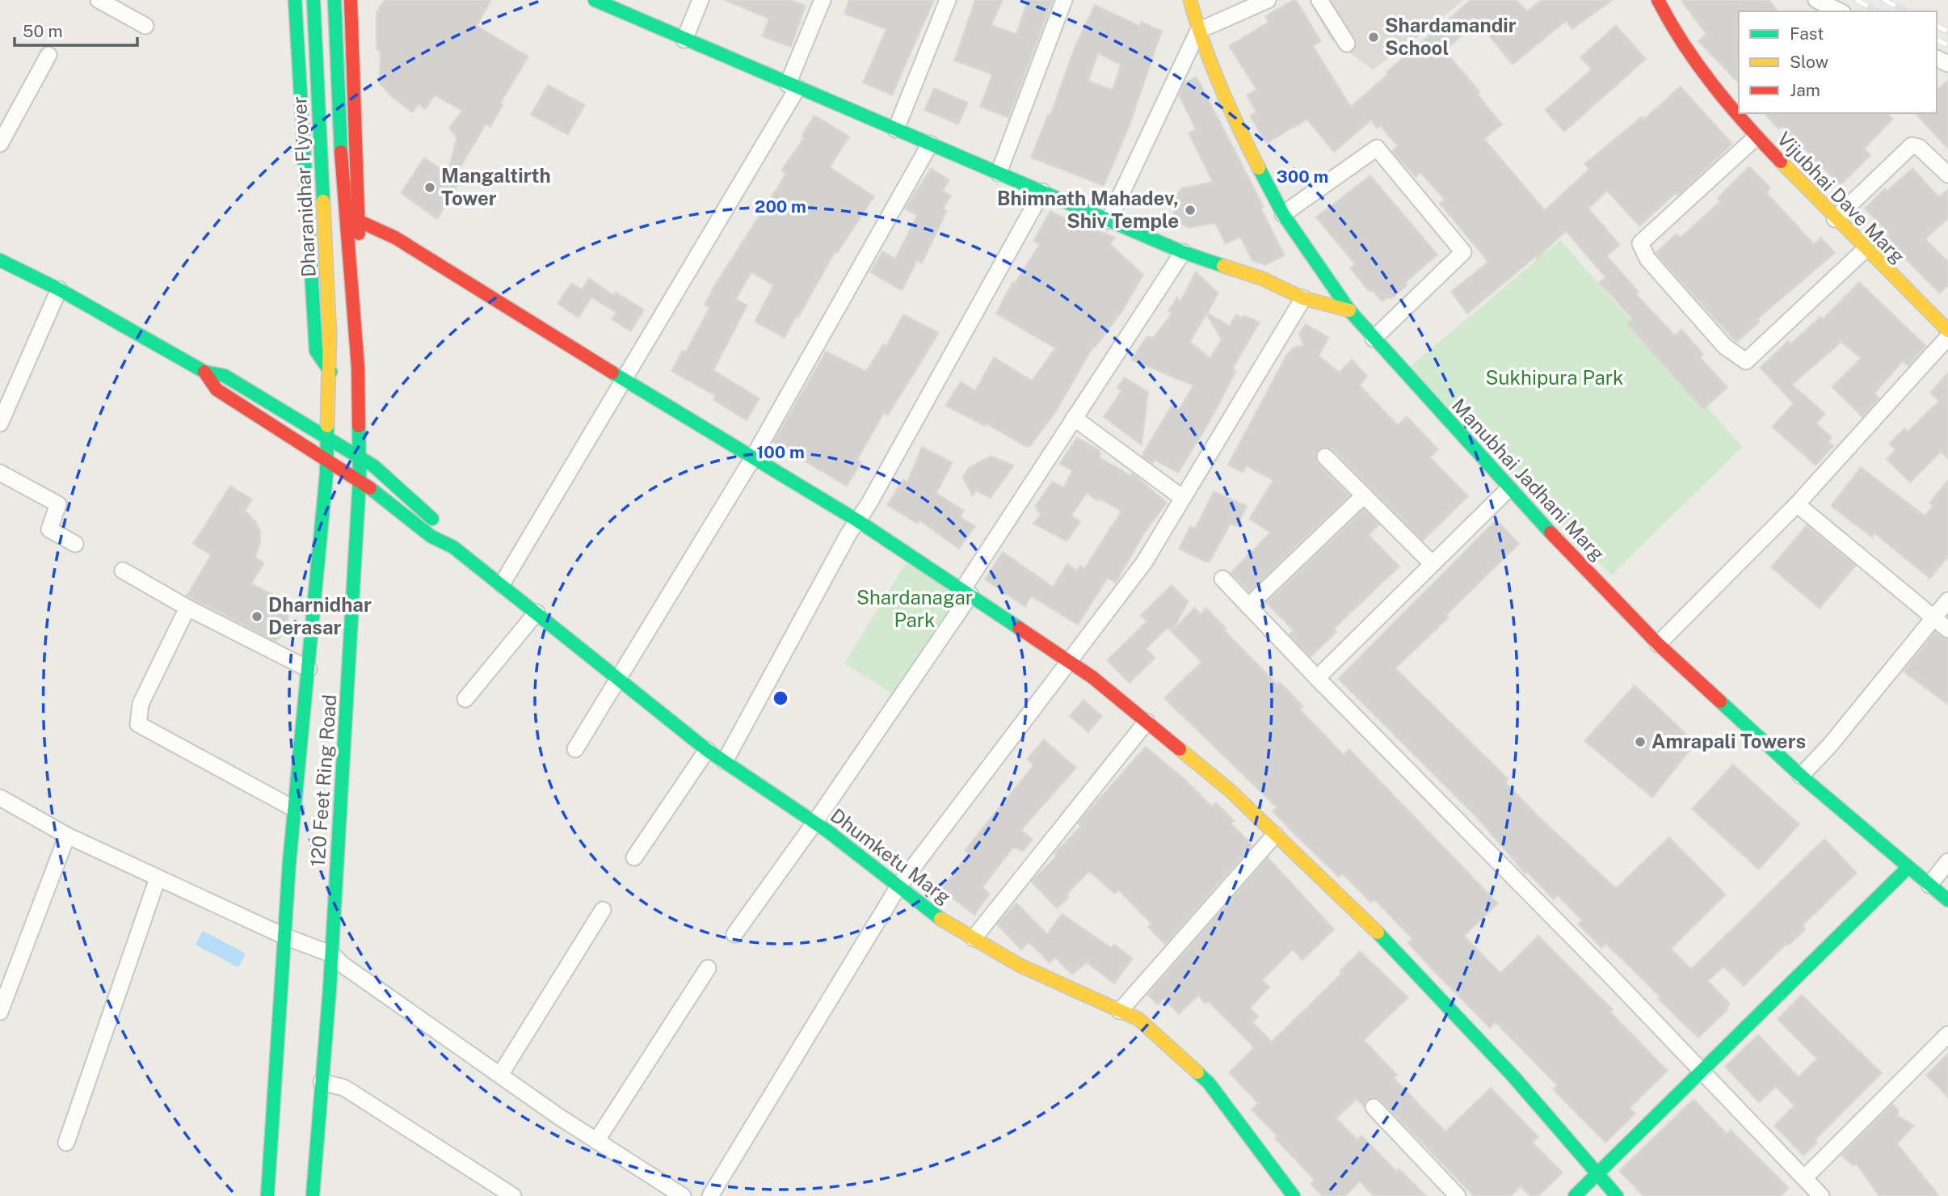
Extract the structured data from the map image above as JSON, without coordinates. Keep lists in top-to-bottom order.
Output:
{
  "streets": {
    "street": [
      "Dharanidhar Flyover",
      "Vijubhai Dave Marg",
      "Manubhai Jadhani Marg",
      "120 Feet Ring Road",
      "Dhumketu Marg"
    ]
  },
  "crossings": [
    ["Dharanidhar Flyover", "120 Feet Ring Road"]
  ],
  "parks": ["Sukhipura Park", "Shardanagar Park"],
  "places": [
    "Shardamandir School",
    "Mangaltirth Tower",
    "Bhimnath Mahadev, Shiv Temple",
    "Dharnidhar Derasar",
    "Amrapali Towers"
  ],
  "legend": ["Fast", "Slow", "Jam"],
  "scale_bar": "50 m",
  "rings": ["300 m", "200 m", "100 m"]
}
